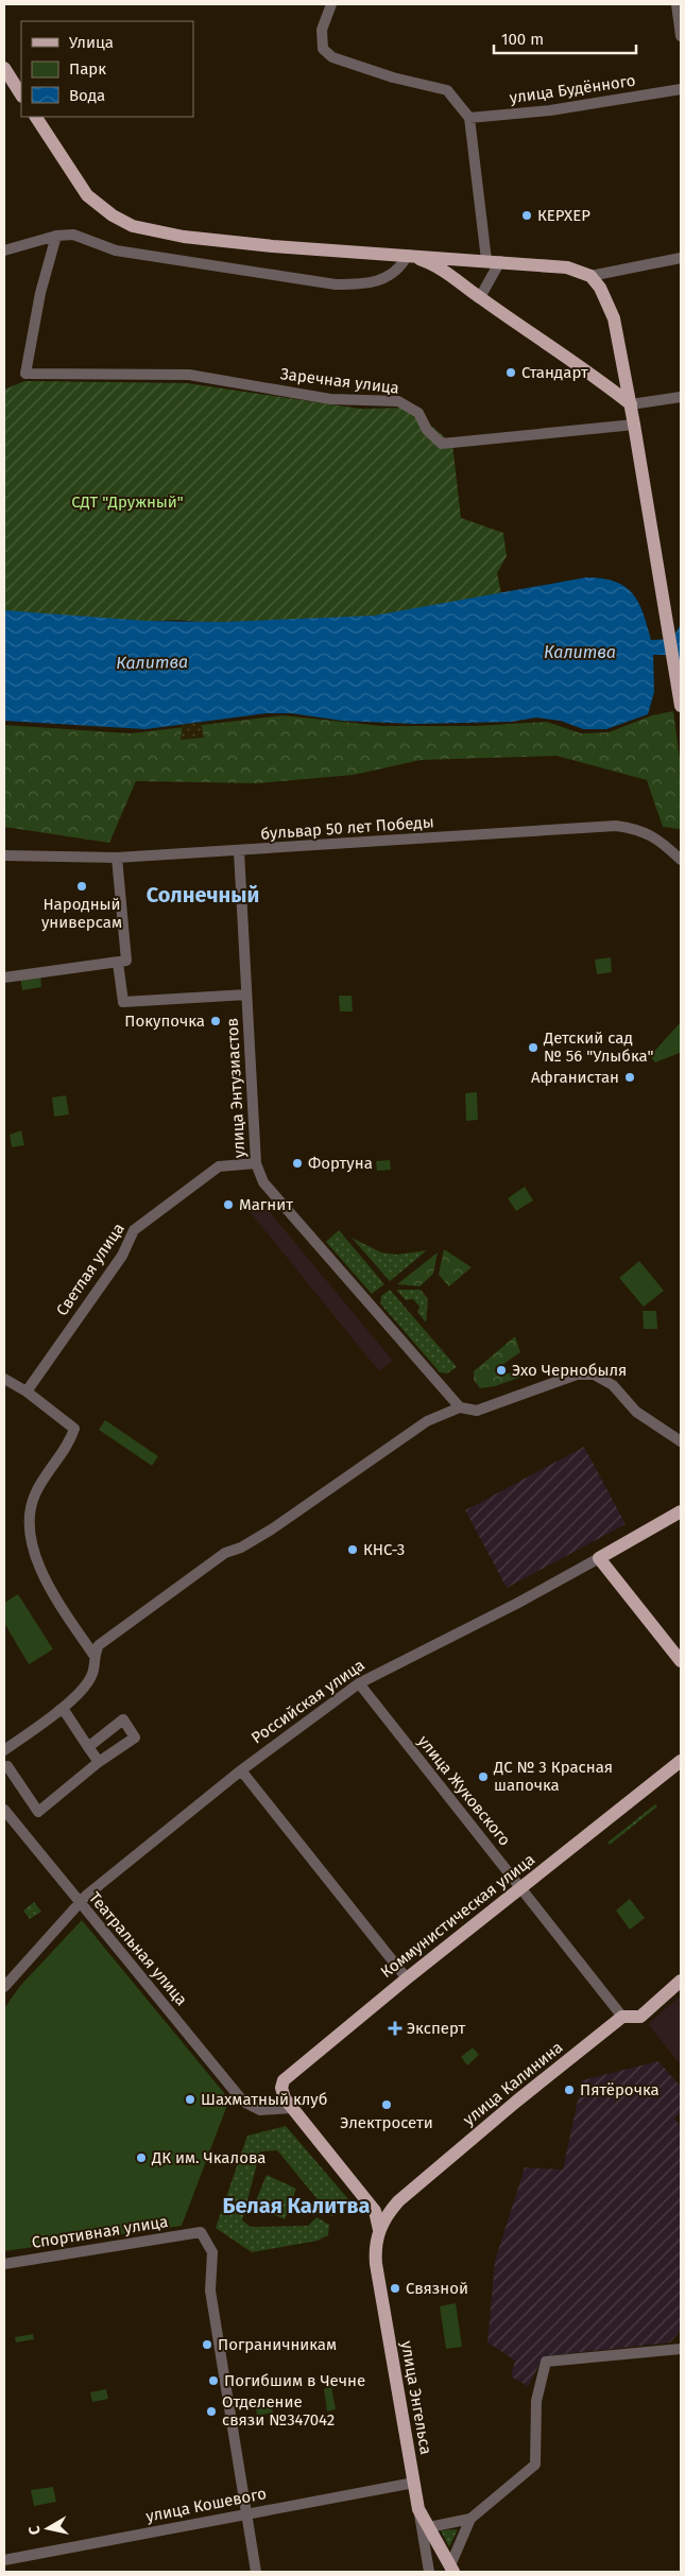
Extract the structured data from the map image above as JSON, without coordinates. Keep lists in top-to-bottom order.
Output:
{
  "streets": {
    "main road": [
      "Российская улица",
      "Коммунистическая улица",
      "улица Калинина",
      "улица Энгельса"
    ],
    "street": [
      "улица Будённого",
      "Заречная улица",
      "бульвар 50 лет Победы",
      "улица Энтузиастов",
      "Светлая улица",
      "улица Жуковского",
      "Театральная улица",
      "Спортивная улица",
      "улица Кошевого"
    ]
  },
  "crossings": [
    ["бульвар 50 лет Победы", "улица Энтузиастов"],
    ["улица Энтузиастов", "Светлая улица"],
    ["Российская улица", "улица Жуковского"],
    ["Российская улица", "Театральная улица"],
    ["улица Жуковского", "Коммунистическая улица"],
    ["улица Жуковского", "улица Калинина"],
    ["Коммунистическая улица", "Театральная улица"],
    ["улица Калинина", "улица Энгельса"],
    ["Спортивная улица", "улица Кошевого"],
    ["улица Энгельса", "улица Кошевого"]
  ],
  "districts": ["Солнечный", "Белая Калитва"],
  "water": ["Калитва"],
  "parks": ["СДТ \"Дружный\""],
  "places": {
    "other": [
      "КЕРХЕР",
      "Стандарт",
      "Народный универсам",
      "Покупочка",
      "Детский сад № 56 \"Улыбка\"",
      "Афганистан",
      "Фортуна",
      "Магнит",
      "Эхо Чернобыля",
      "КНС-3",
      "ДС № 3 Красная шапочка",
      "Пятёрочка",
      "Шахматный клуб",
      "Электросети",
      "ДК им. Чкалова",
      "Связной",
      "Пограничникам",
      "Погибшим в Чечне",
      "Отделение связи №347042"
    ],
    "health": ["Эксперт"]
  },
  "legend": ["Улица", "Парк", "Вода"],
  "scale_bar": "100 m",
  "north": "left"
}
